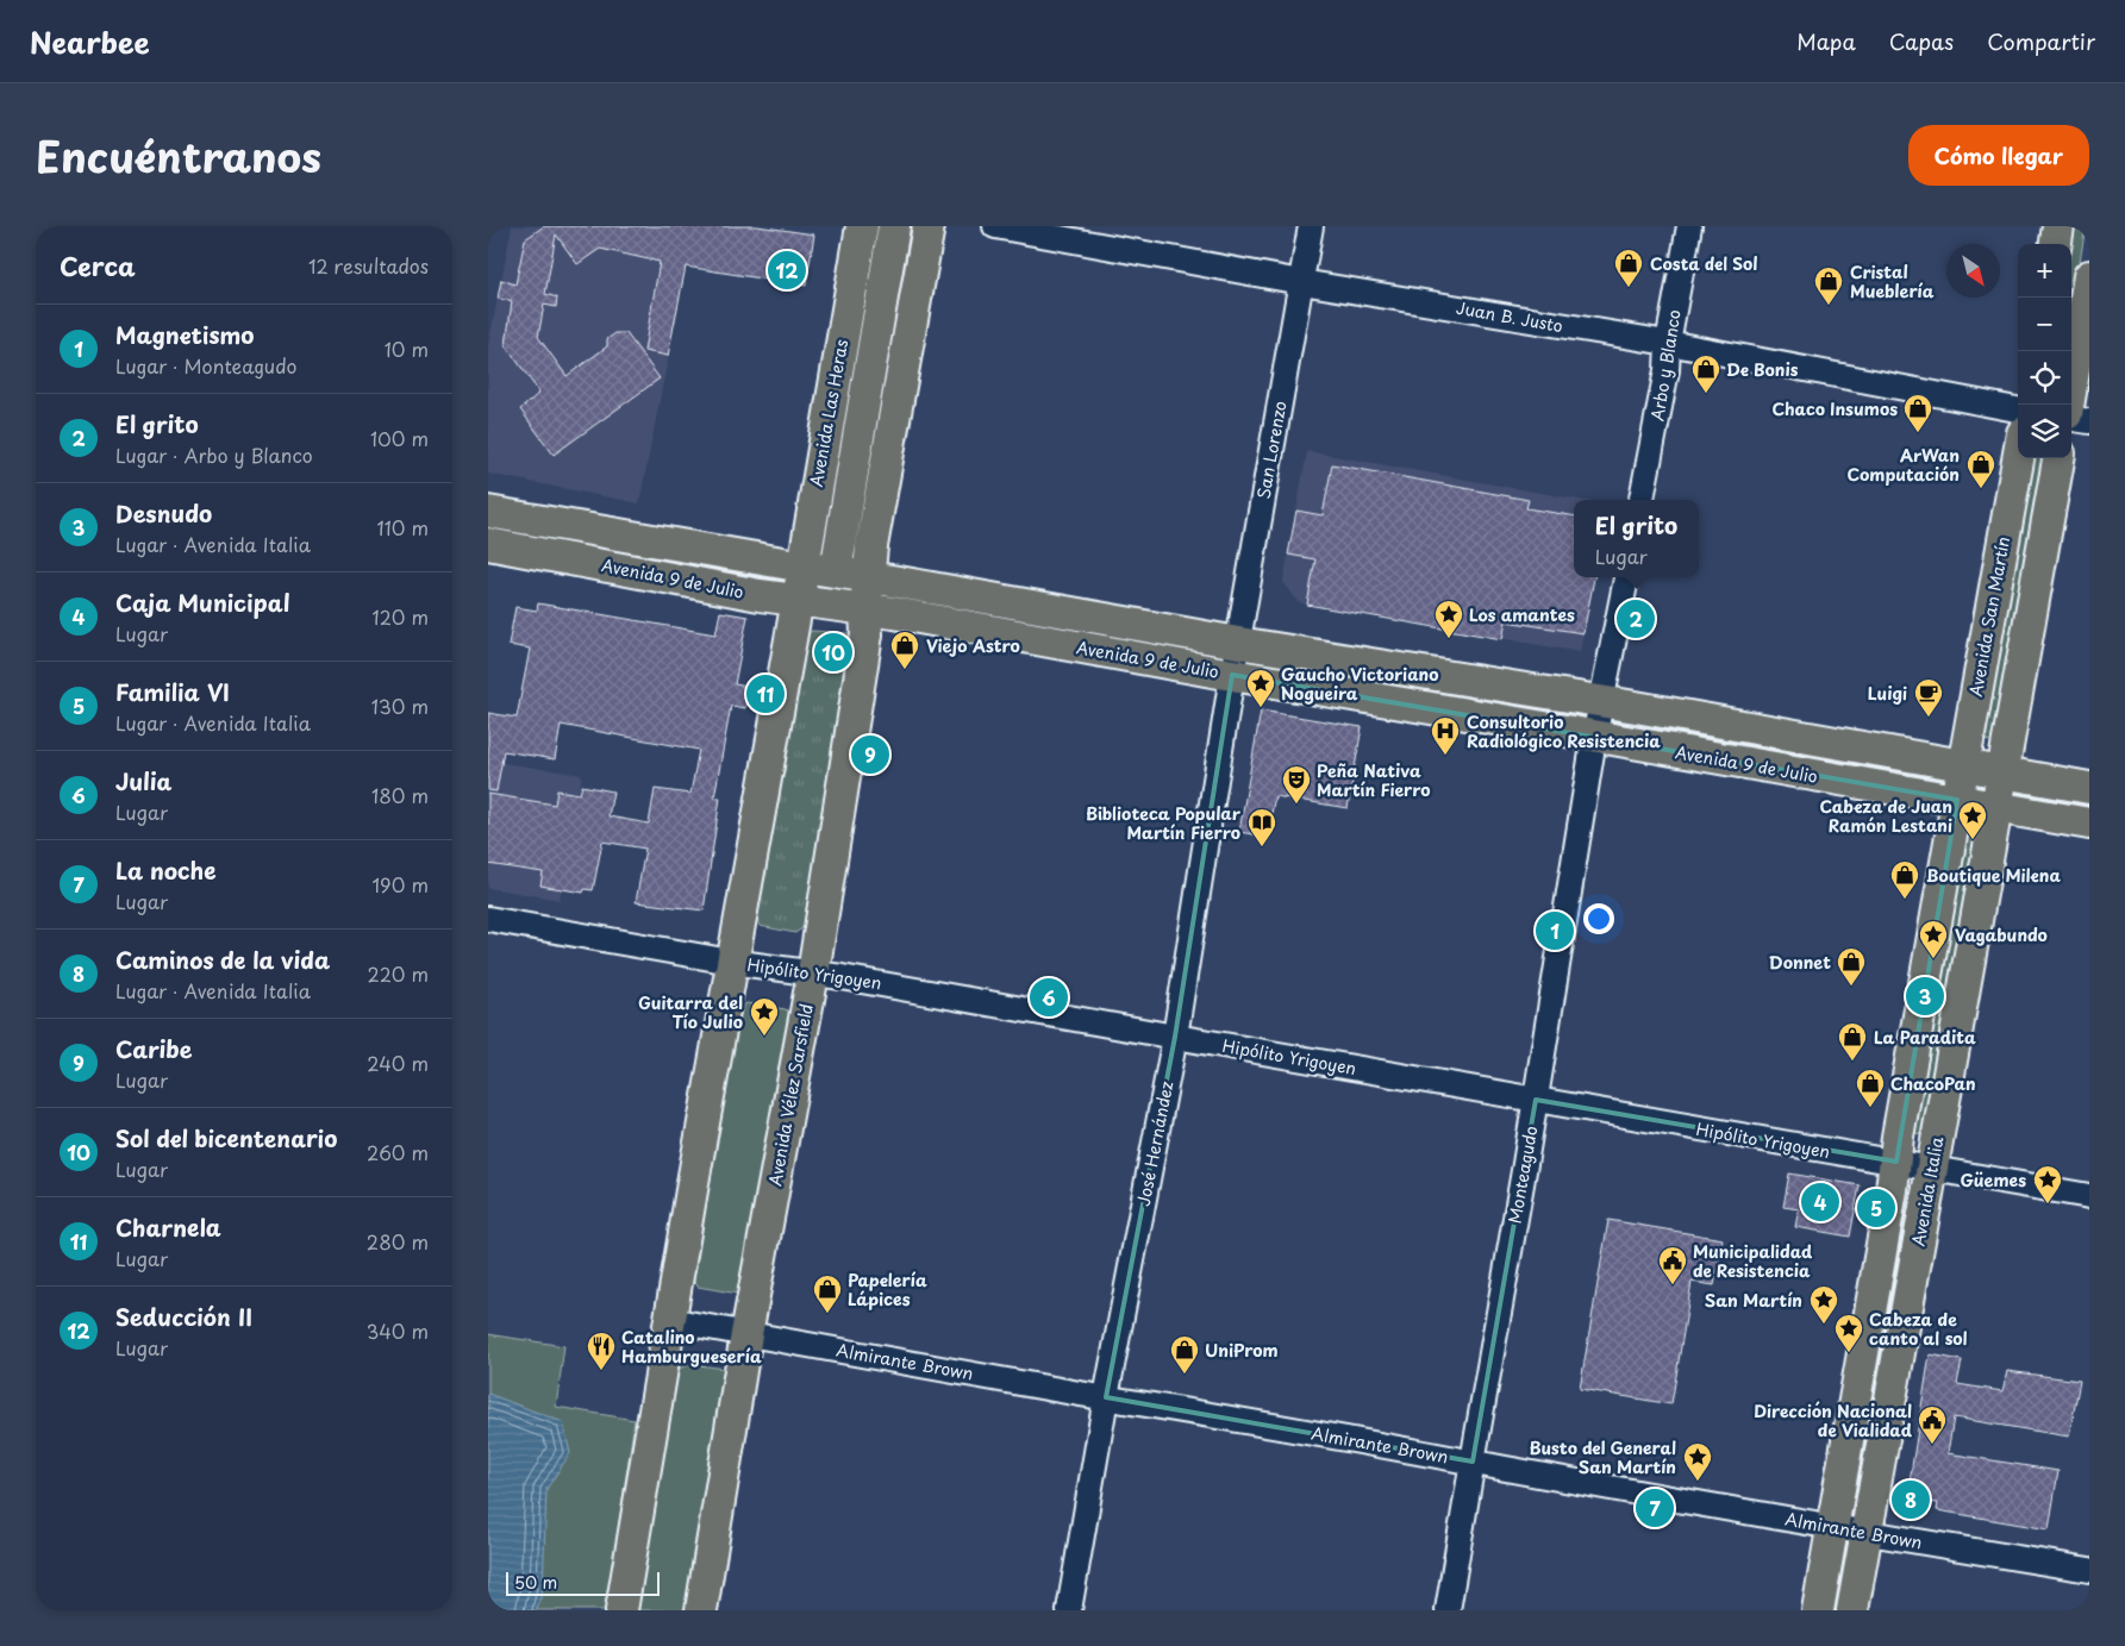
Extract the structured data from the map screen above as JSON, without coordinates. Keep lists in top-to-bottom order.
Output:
{
  "streets": {
    "main road": [
      "Avenida Las Heras",
      "Avenida 9 de Julio",
      "Avenida San Martín",
      "Avenida Vélez Sarsfield",
      "Avenida Italia"
    ],
    "street": [
      "Juan B. Justo",
      "Arbo y Blanco",
      "San Lorenzo",
      "Hipólito Yrigoyen",
      "José Hernández",
      "Monteagudo",
      "Almirante Brown"
    ]
  },
  "crossings": [
    ["Juan B. Justo", "Arbo y Blanco"],
    ["Juan B. Justo", "San Lorenzo"],
    ["Avenida Las Heras", "Avenida 9 de Julio"],
    ["San Lorenzo", "Avenida 9 de Julio"],
    ["San Lorenzo", "José Hernández"],
    ["Avenida 9 de Julio", "Avenida San Martín"],
    ["Avenida 9 de Julio", "Avenida Vélez Sarsfield"],
    ["Avenida 9 de Julio", "José Hernández"],
    ["Avenida 9 de Julio", "Monteagudo"],
    ["Avenida 9 de Julio", "Avenida Italia"],
    ["Hipólito Yrigoyen", "Avenida Vélez Sarsfield"],
    ["Hipólito Yrigoyen", "José Hernández"],
    ["Hipólito Yrigoyen", "Monteagudo"],
    ["Hipólito Yrigoyen", "Avenida Italia"],
    ["Avenida Vélez Sarsfield", "Almirante Brown"],
    ["José Hernández", "Almirante Brown"],
    ["Monteagudo", "Almirante Brown"],
    ["Avenida Italia", "Almirante Brown"]
  ],
  "places": {
    "shop": [
      "Costa del Sol",
      "Cristal Mueblería",
      "De Bonis",
      "Chaco Insumos",
      "ArWan Computación",
      "Viejo Astro",
      "Boutique Milena",
      "Donnet",
      "La Paradita",
      "ChacoPan",
      "Papelería Lápices",
      "UniProm"
    ],
    "place": [
      "Los amantes",
      "Gaucho Victoriano Nogueira",
      "Cabeza de Juan Ramón Lestani",
      "Vagabundo",
      "Guitarra del Tío Julio",
      "Güemes",
      "San Martín",
      "Cabeza de canto al sol",
      "Busto del General San Martín"
    ],
    "cafe": ["Luigi"],
    "hospital": ["Consultorio Radiológico Resistencia"],
    "theatre": ["Peña Nativa Martín Fierro"],
    "library": ["Biblioteca Popular Martín Fierro"],
    "public building": ["Municipalidad de Resistencia", "Dirección Nacional de Vialidad"],
    "restaurant": ["Catalino Hamburguesería"]
  },
  "scale_bar": "50 m",
  "north": "bottom right",
  "page": {
    "header": "Nearbee",
    "nav": ["Mapa", "Capas", "Compartir"],
    "title": "Encuéntranos",
    "buttons": "Cómo llegar",
    "heading": ["Cerca", "12 resultados"],
    "map_buttons": ["+", "−"],
    "pins": [
      "12",
      "2",
      "10",
      "11",
      "9",
      "1",
      "3",
      "6",
      "4",
      "5",
      "8",
      "7"
    ],
    "list": [
      {
        "mark": "1",
        "name": "Magnetismo",
        "note": "Lugar · Monteagudo",
        "value": "10 m"
      },
      {
        "mark": "2",
        "name": "El grito",
        "note": "Lugar · Arbo y Blanco",
        "value": "100 m"
      },
      {
        "mark": "3",
        "name": "Desnudo",
        "note": "Lugar · Avenida Italia",
        "value": "110 m"
      },
      {
        "mark": "4",
        "name": "Caja Municipal",
        "note": "Lugar",
        "value": "120 m"
      },
      {
        "mark": "5",
        "name": "Familia VI",
        "note": "Lugar · Avenida Italia",
        "value": "130 m"
      },
      {
        "mark": "6",
        "name": "Julia",
        "note": "Lugar",
        "value": "180 m"
      },
      {
        "mark": "7",
        "name": "La noche",
        "note": "Lugar",
        "value": "190 m"
      },
      {
        "mark": "8",
        "name": "Caminos de la vida",
        "note": "Lugar · Avenida Italia",
        "value": "220 m"
      },
      {
        "mark": "9",
        "name": "Caribe",
        "note": "Lugar",
        "value": "240 m"
      },
      {
        "mark": "10",
        "name": "Sol del bicentenario",
        "note": "Lugar",
        "value": "260 m"
      },
      {
        "mark": "11",
        "name": "Charnela",
        "note": "Lugar",
        "value": "280 m"
      },
      {
        "mark": "12",
        "name": "Seducción II",
        "note": "Lugar",
        "value": "340 m"
      }
    ],
    "popup": ["El grito", "Lugar"],
    "scale": "50 m"
  }
}
